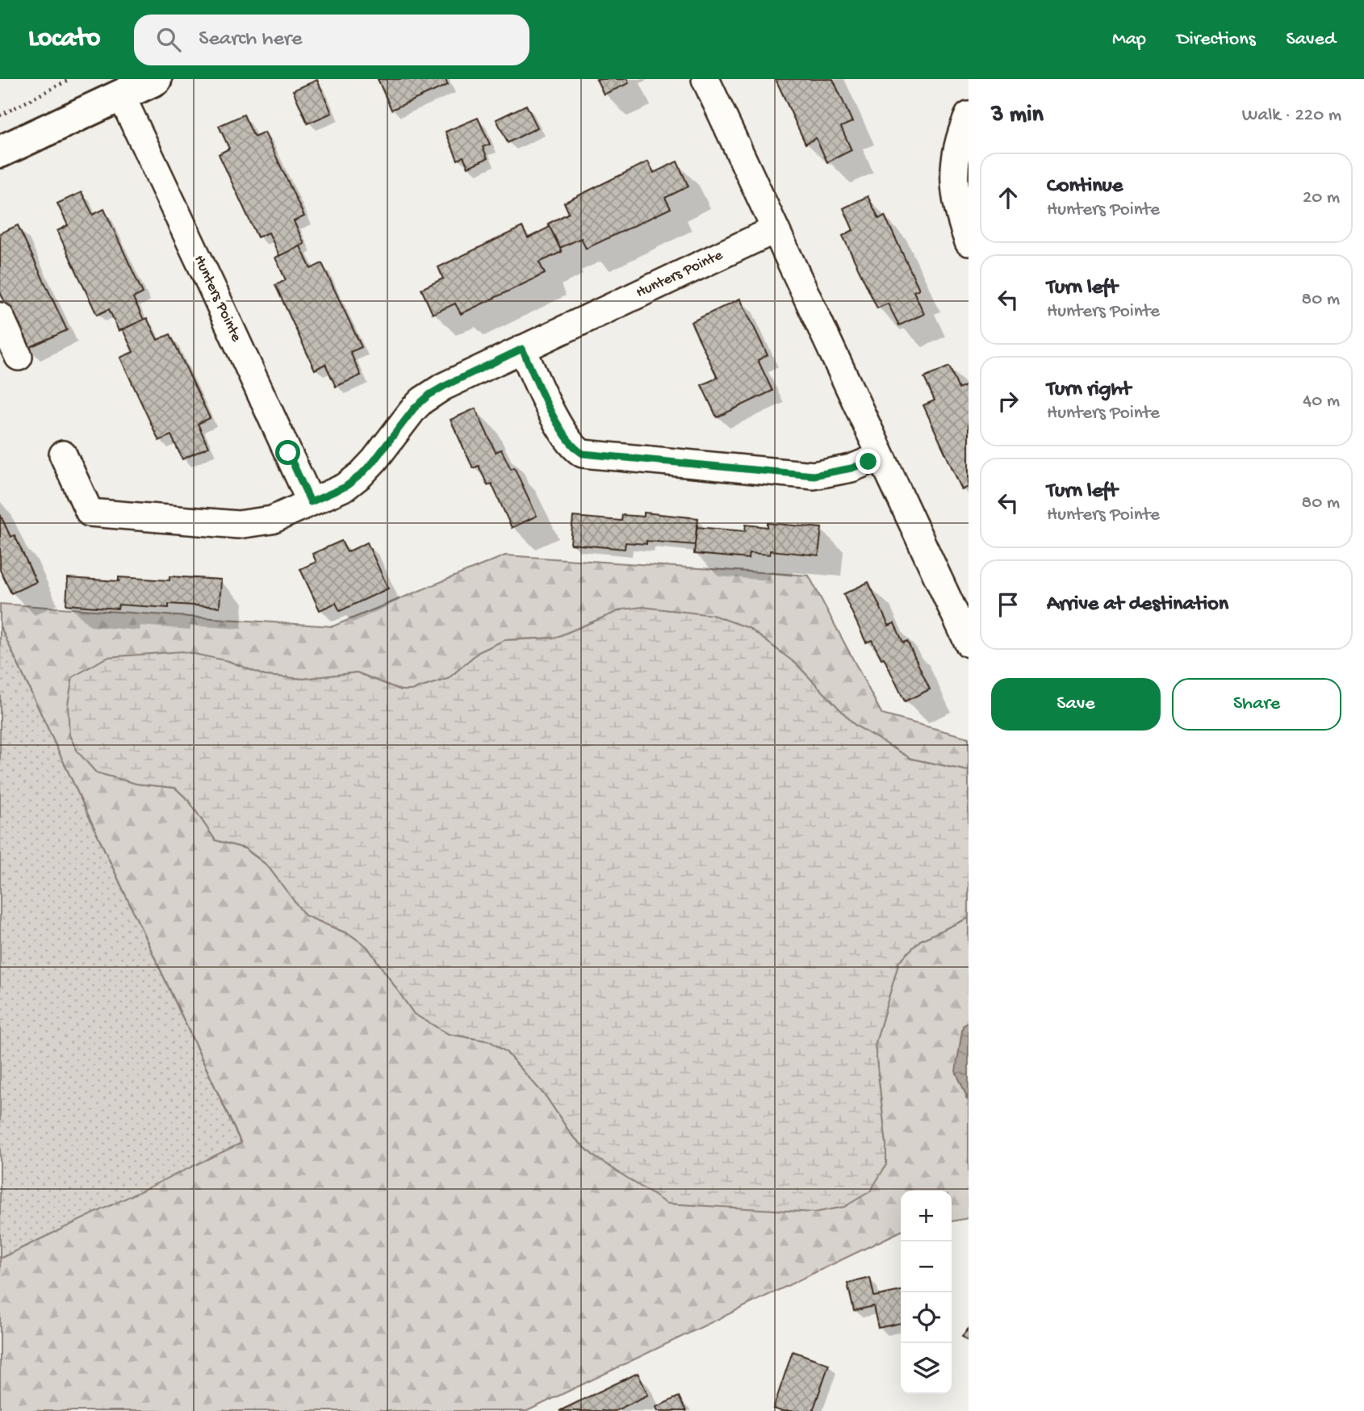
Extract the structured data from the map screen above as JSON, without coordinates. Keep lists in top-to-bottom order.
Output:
{
  "streets": {
    "street": ["Hunters Pointe"]
  },
  "page": {
    "header": "Locato",
    "search": "Search here",
    "nav": ["Map", "Directions", "Saved"],
    "heading": ["3 min", "Walk · 220 m"],
    "list": [
      ["Continue", "Hunters Pointe", "20 m"],
      ["Turn left", "Hunters Pointe", "80 m"],
      ["Turn right", "Hunters Pointe", "40 m"],
      ["Turn left", "Hunters Pointe", "80 m"],
      "Arrive at destination"
    ],
    "buttons": ["Save", "Share"],
    "map_buttons": ["+", "−"]
  }
}
